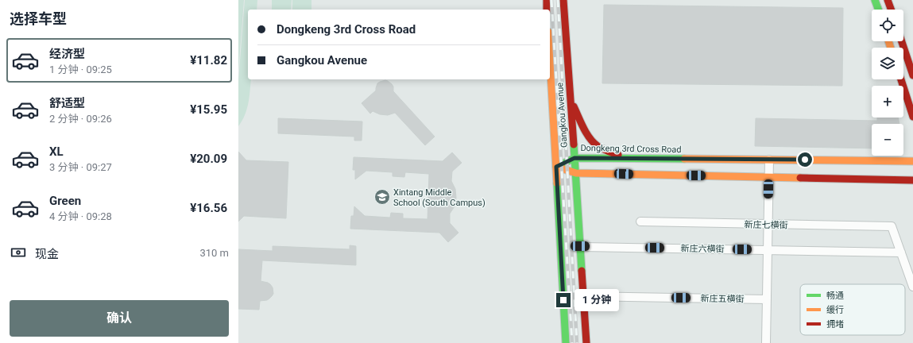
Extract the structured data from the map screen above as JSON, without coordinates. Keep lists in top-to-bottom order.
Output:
{
  "streets": {
    "street": [
      "Gangkou Avenue",
      "Dongkeng 3rd Cross Road",
      "新庄七横街",
      "新庄六横街",
      "新庄五横街"
    ]
  },
  "crossings": [
    ["Gangkou Avenue", "Dongkeng 3rd Cross Road"],
    ["Gangkou Avenue", "新庄六横街"],
    ["Gangkou Avenue", "新庄五横街"],
    ["新庄七横街", "新庄六横街"]
  ],
  "places": {
    "school or university": ["Xintang Middle School (South Campus)"]
  },
  "legend": ["畅通", "缓行", "拥堵"],
  "page": {
    "heading": "选择车型",
    "map_buttons": ["+", "−"],
    "banner": ["Dongkeng 3rd Cross Road", "Gangkou Avenue"],
    "list": [
      {
        "name": "经济型",
        "note": "1 分钟 · 09:25",
        "value": "¥11.82"
      },
      {
        "name": "舒适型",
        "note": "2 分钟 · 09:26",
        "value": "¥15.95"
      },
      {
        "name": "XL",
        "note": "3 分钟 · 09:27",
        "value": "¥20.09"
      },
      {
        "name": "Green",
        "note": "4 分钟 · 09:28",
        "value": "¥16.56"
      }
    ],
    "pay": ["现金", "310 m"],
    "bubble": "1 分钟",
    "buttons": "确认"
  }
}
